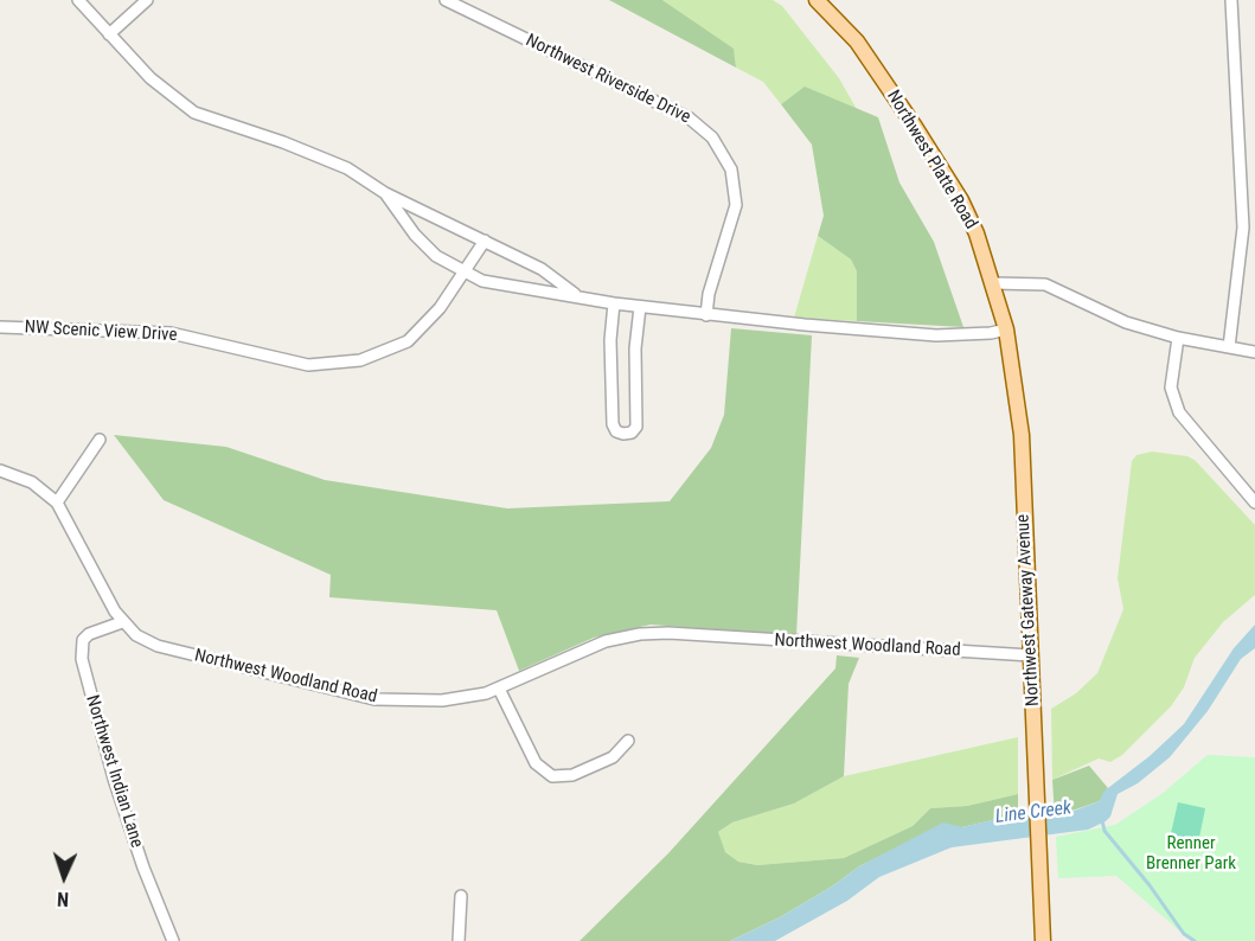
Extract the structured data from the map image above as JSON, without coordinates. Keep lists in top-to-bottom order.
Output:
{
  "streets": {
    "main road": ["Northwest Platte Road", "Northwest Gateway Avenue"],
    "street": [
      "Northwest Riverside Drive",
      "NW Scenic View Drive",
      "Northwest Woodland Road",
      "Northwest Indian Lane"
    ]
  },
  "crossings": [
    ["Northwest Platte Road", "Northwest Gateway Avenue"],
    ["Northwest Gateway Avenue", "Northwest Woodland Road"],
    ["Northwest Woodland Road", "Northwest Indian Lane"]
  ],
  "water": ["Line Creek"],
  "parks": ["Renner Brenner Park"],
  "north": "bottom"
}
